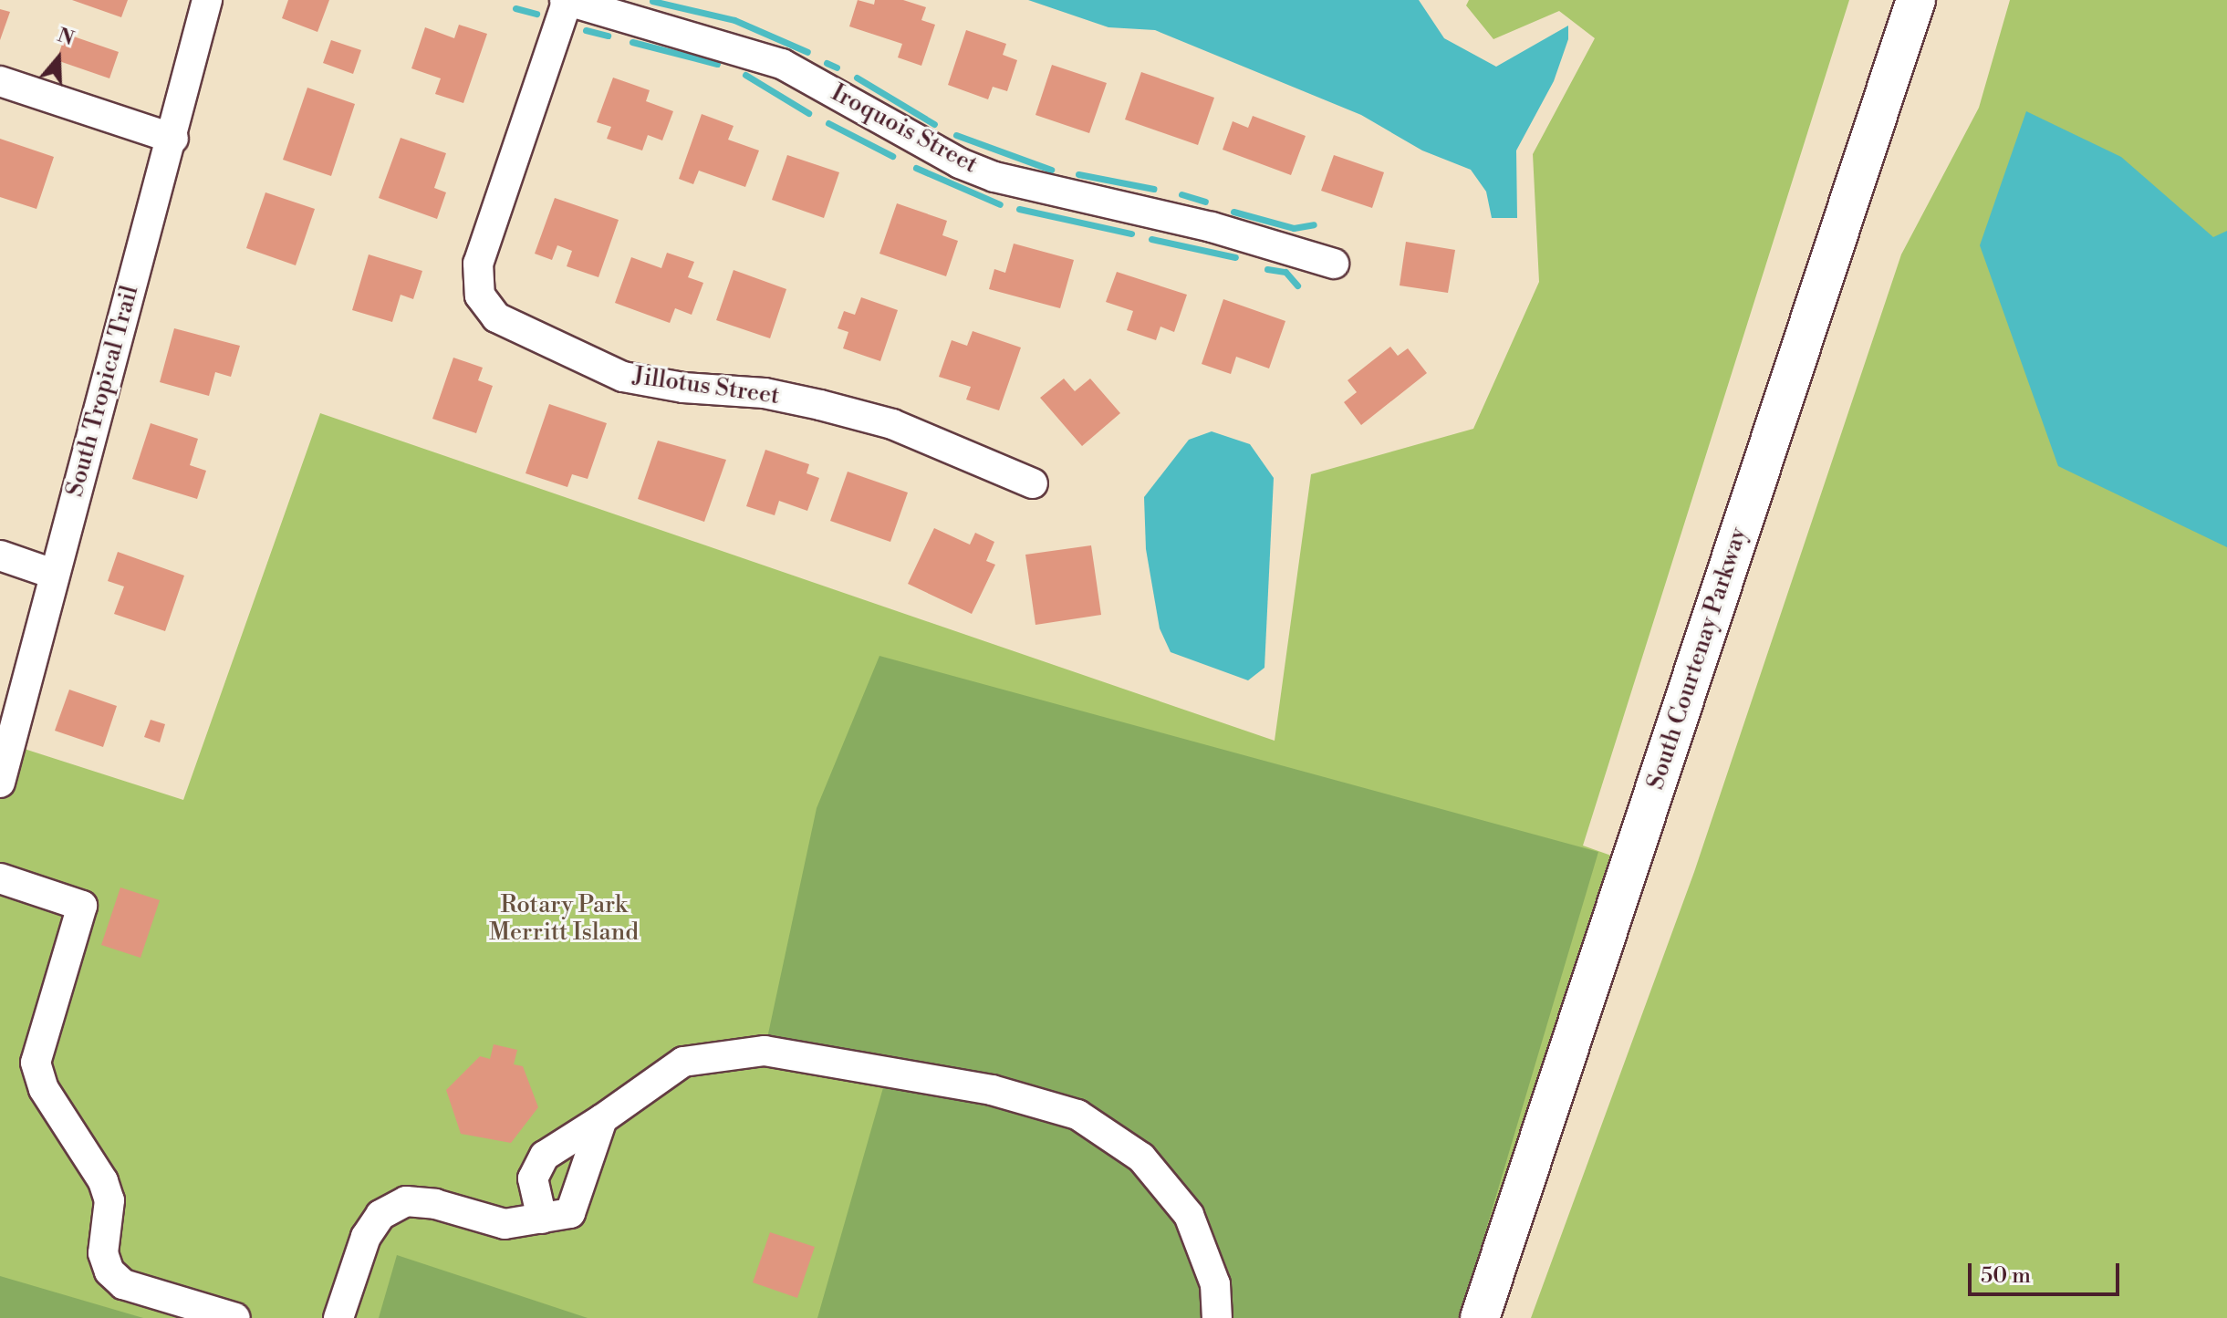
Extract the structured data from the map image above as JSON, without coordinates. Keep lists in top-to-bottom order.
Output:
{
  "streets": {
    "main road": ["South Courtenay Parkway"],
    "street": ["Iroquois Street", "Jillotus Street", "South Tropical Trail"]
  },
  "crossings": [
    ["Iroquois Street", "Jillotus Street"]
  ],
  "parks": ["Rotary Park Merritt Island"],
  "scale_bar": "50 m",
  "north": "top"
}
